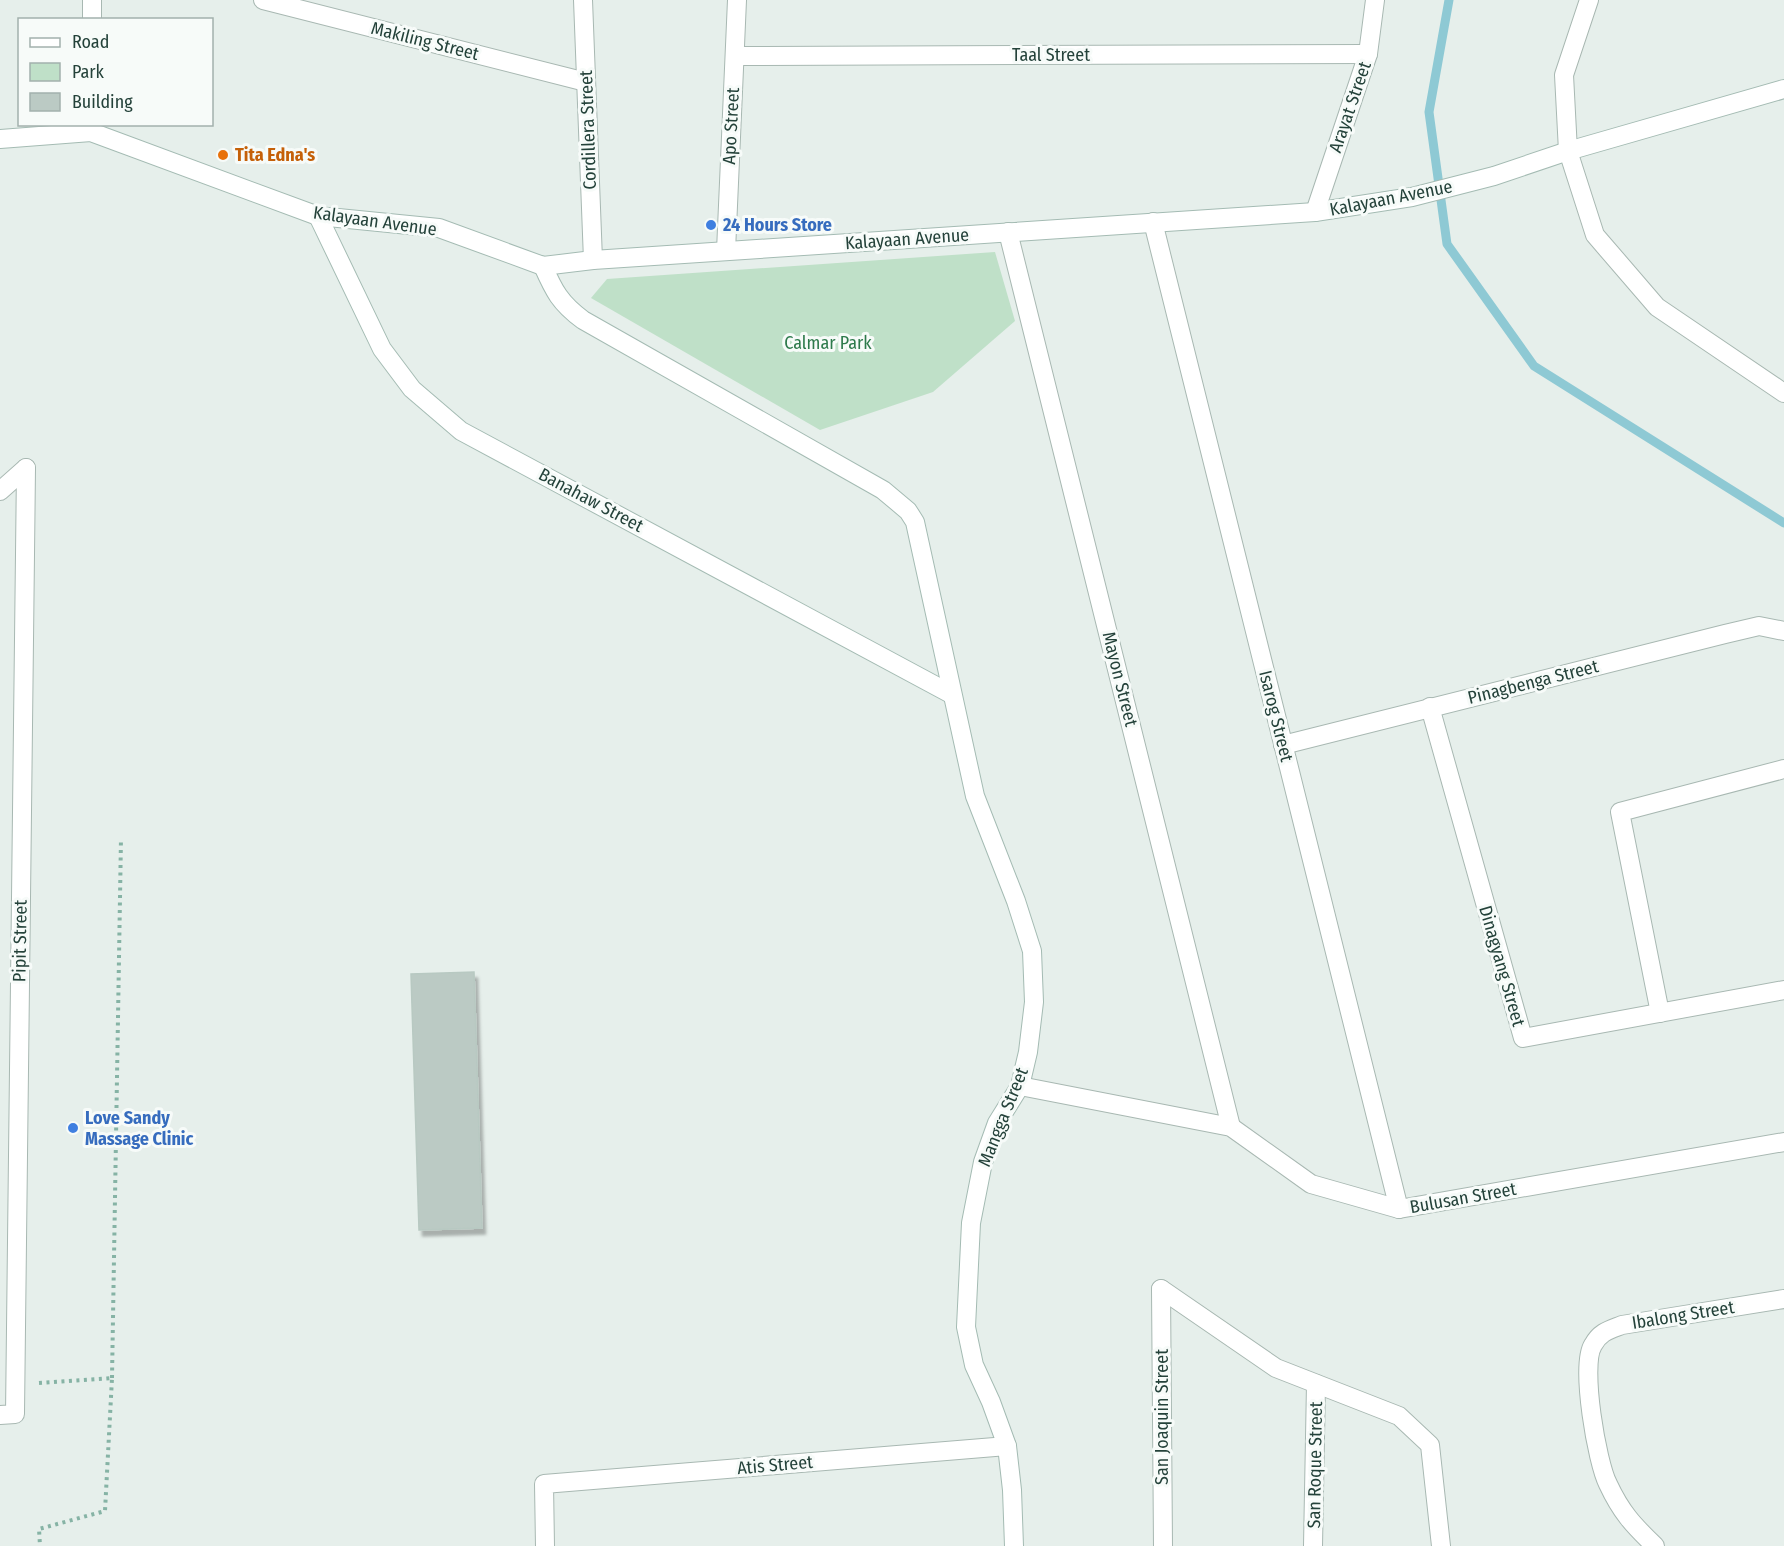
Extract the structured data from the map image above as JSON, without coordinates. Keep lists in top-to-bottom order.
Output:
{
  "streets": {
    "street": [
      "Makiling Street",
      "Taal Street",
      "Arayat Street",
      "Apo Street",
      "Cordillera Street",
      "Kalayaan Avenue",
      "Banahaw Street",
      "Mayon Street",
      "Pinagbenga Street",
      "Isarog Street",
      "Pipit Street",
      "Dinagyang Street",
      "Mangga Street",
      "Bulusan Street",
      "Ibalong Street",
      "San Joaquin Street",
      "Atis Street",
      "San Roque Street"
    ]
  },
  "crossings": [
    ["Makiling Street", "Cordillera Street"],
    ["Taal Street", "Arayat Street"],
    ["Taal Street", "Apo Street"],
    ["Arayat Street", "Kalayaan Avenue"],
    ["Apo Street", "Kalayaan Avenue"],
    ["Cordillera Street", "Kalayaan Avenue"],
    ["Kalayaan Avenue", "Banahaw Street"],
    ["Kalayaan Avenue", "Mayon Street"],
    ["Kalayaan Avenue", "Isarog Street"],
    ["Kalayaan Avenue", "Mangga Street"],
    ["Banahaw Street", "Mangga Street"],
    ["Mayon Street", "Bulusan Street"],
    ["Pinagbenga Street", "Isarog Street"],
    ["Pinagbenga Street", "Dinagyang Street"],
    ["Isarog Street", "Bulusan Street"],
    ["Mangga Street", "Bulusan Street"],
    ["Mangga Street", "Atis Street"],
    ["San Joaquin Street", "San Roque Street"]
  ],
  "parks": ["Calmar Park"],
  "places": ["Tita Edna's", "24 Hours Store", "Love Sandy Massage Clinic"],
  "legend": ["Road", "Park", "Building"]
}
